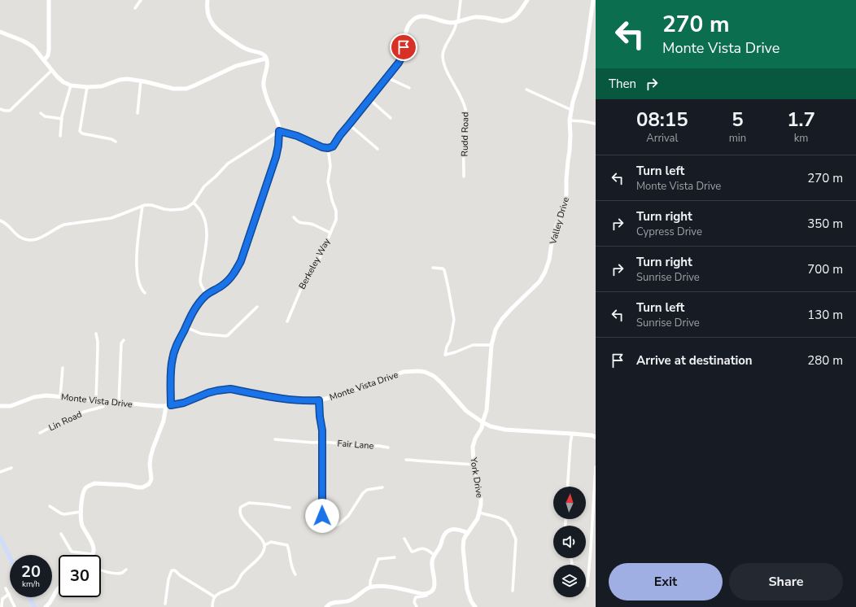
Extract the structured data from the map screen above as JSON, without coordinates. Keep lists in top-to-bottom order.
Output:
{
  "streets": {
    "street": [
      "Rudd Road",
      "Valley Drive",
      "Berkeley Way",
      "Monte Vista Drive",
      "Lin Road",
      "Fair Lane",
      "York Drive"
    ]
  },
  "crossings": [
    ["Valley Drive", "Monte Vista Drive"],
    ["Valley Drive", "York Drive"],
    ["Monte Vista Drive", "Lin Road"],
    ["Monte Vista Drive", "York Drive"]
  ],
  "north": "top",
  "page": {
    "turn": ["270 m", "Monte Vista Drive"],
    "then": "Then",
    "eta": [
      "08:15",
      "Arrival",
      "5",
      "min",
      "1.7",
      "km"
    ],
    "list": [
      {
        "name": "Turn left",
        "note": "Monte Vista Drive",
        "value": "270 m"
      },
      {
        "name": "Turn right",
        "note": "Cypress Drive",
        "value": "350 m"
      },
      {
        "name": "Turn right",
        "note": "Sunrise Drive",
        "value": "700 m"
      },
      {
        "name": "Turn left",
        "note": "Sunrise Drive",
        "value": "130 m"
      },
      {
        "name": "Arrive at destination",
        "value": "280 m"
      }
    ],
    "speed": "20 km/h",
    "limit": "30",
    "buttons": ["Exit", "Share"]
  }
}
